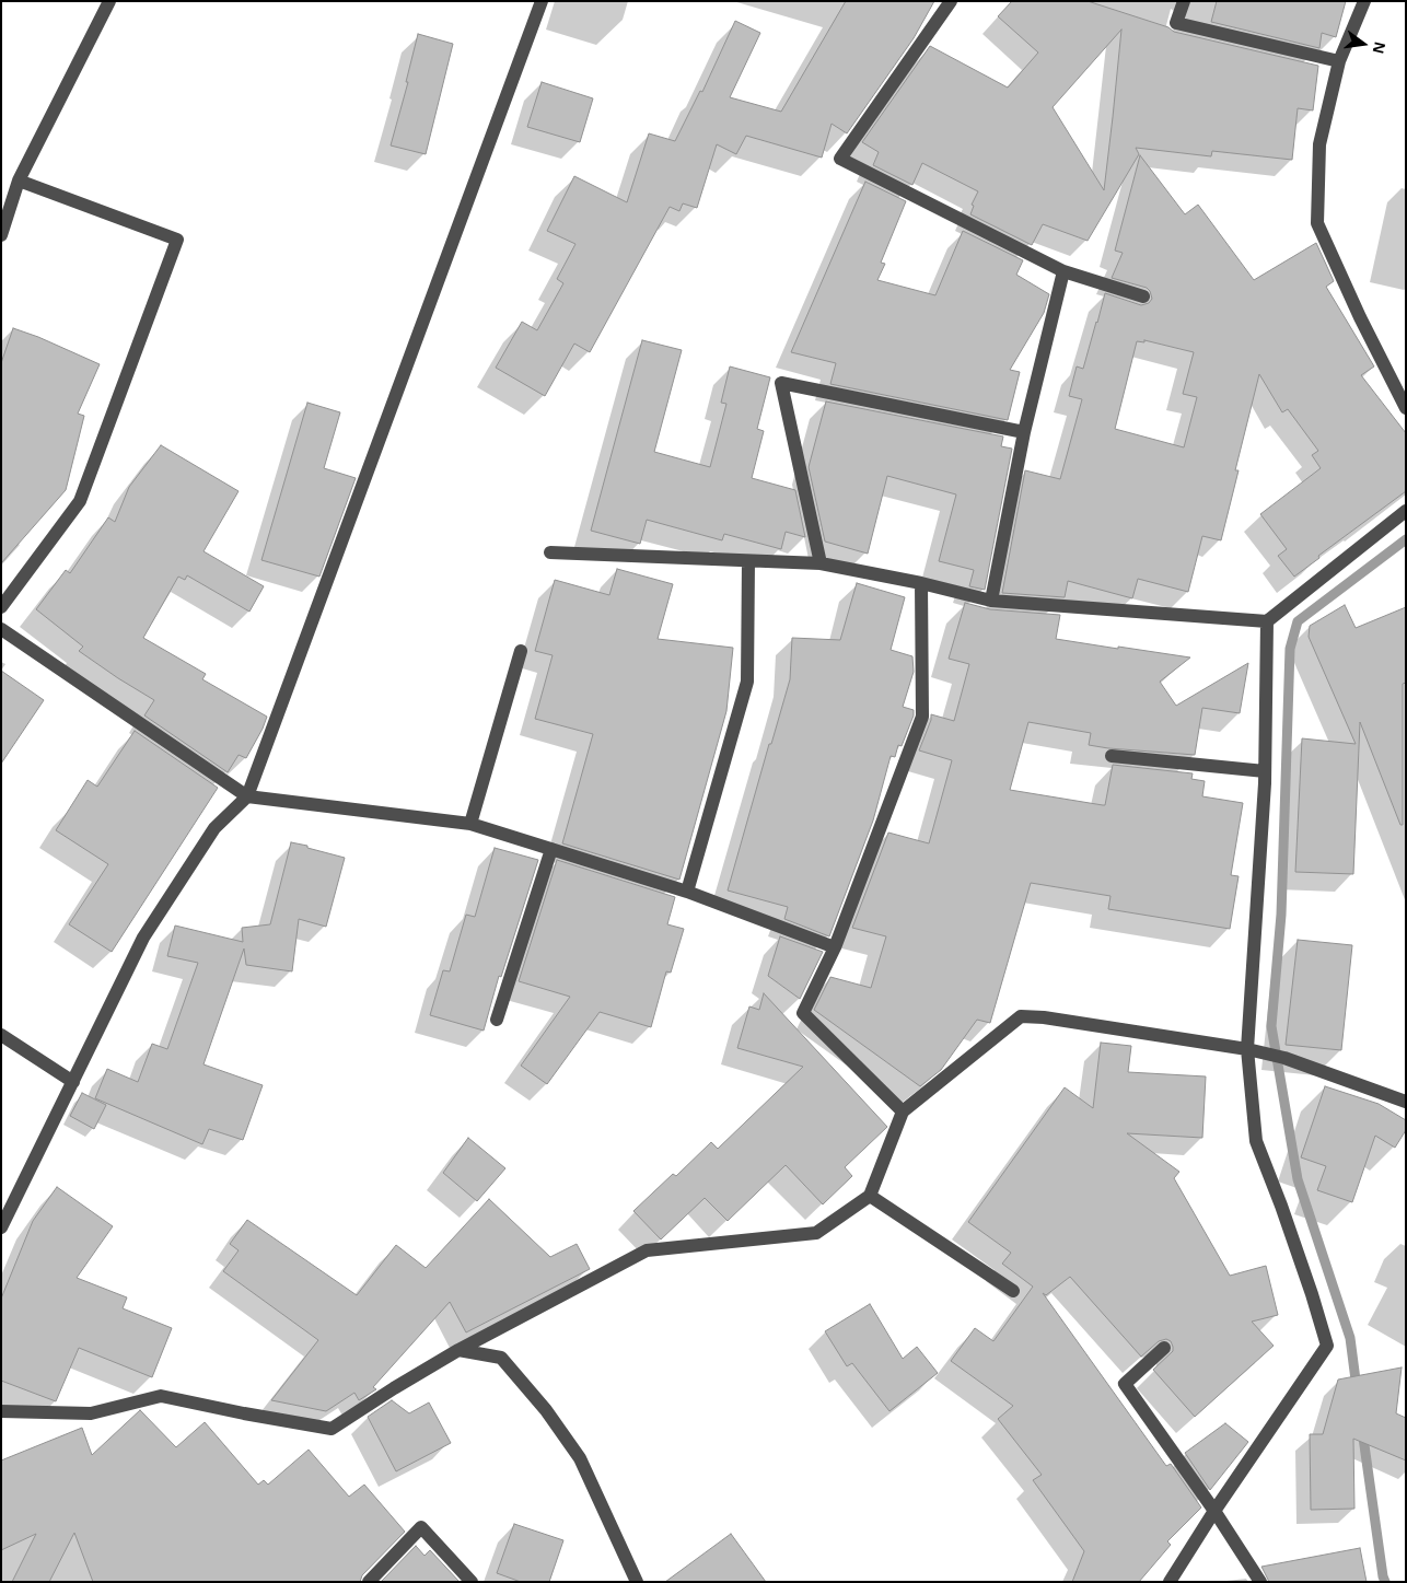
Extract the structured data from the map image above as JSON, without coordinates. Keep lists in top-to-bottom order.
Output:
{
  "north": "right"
}
